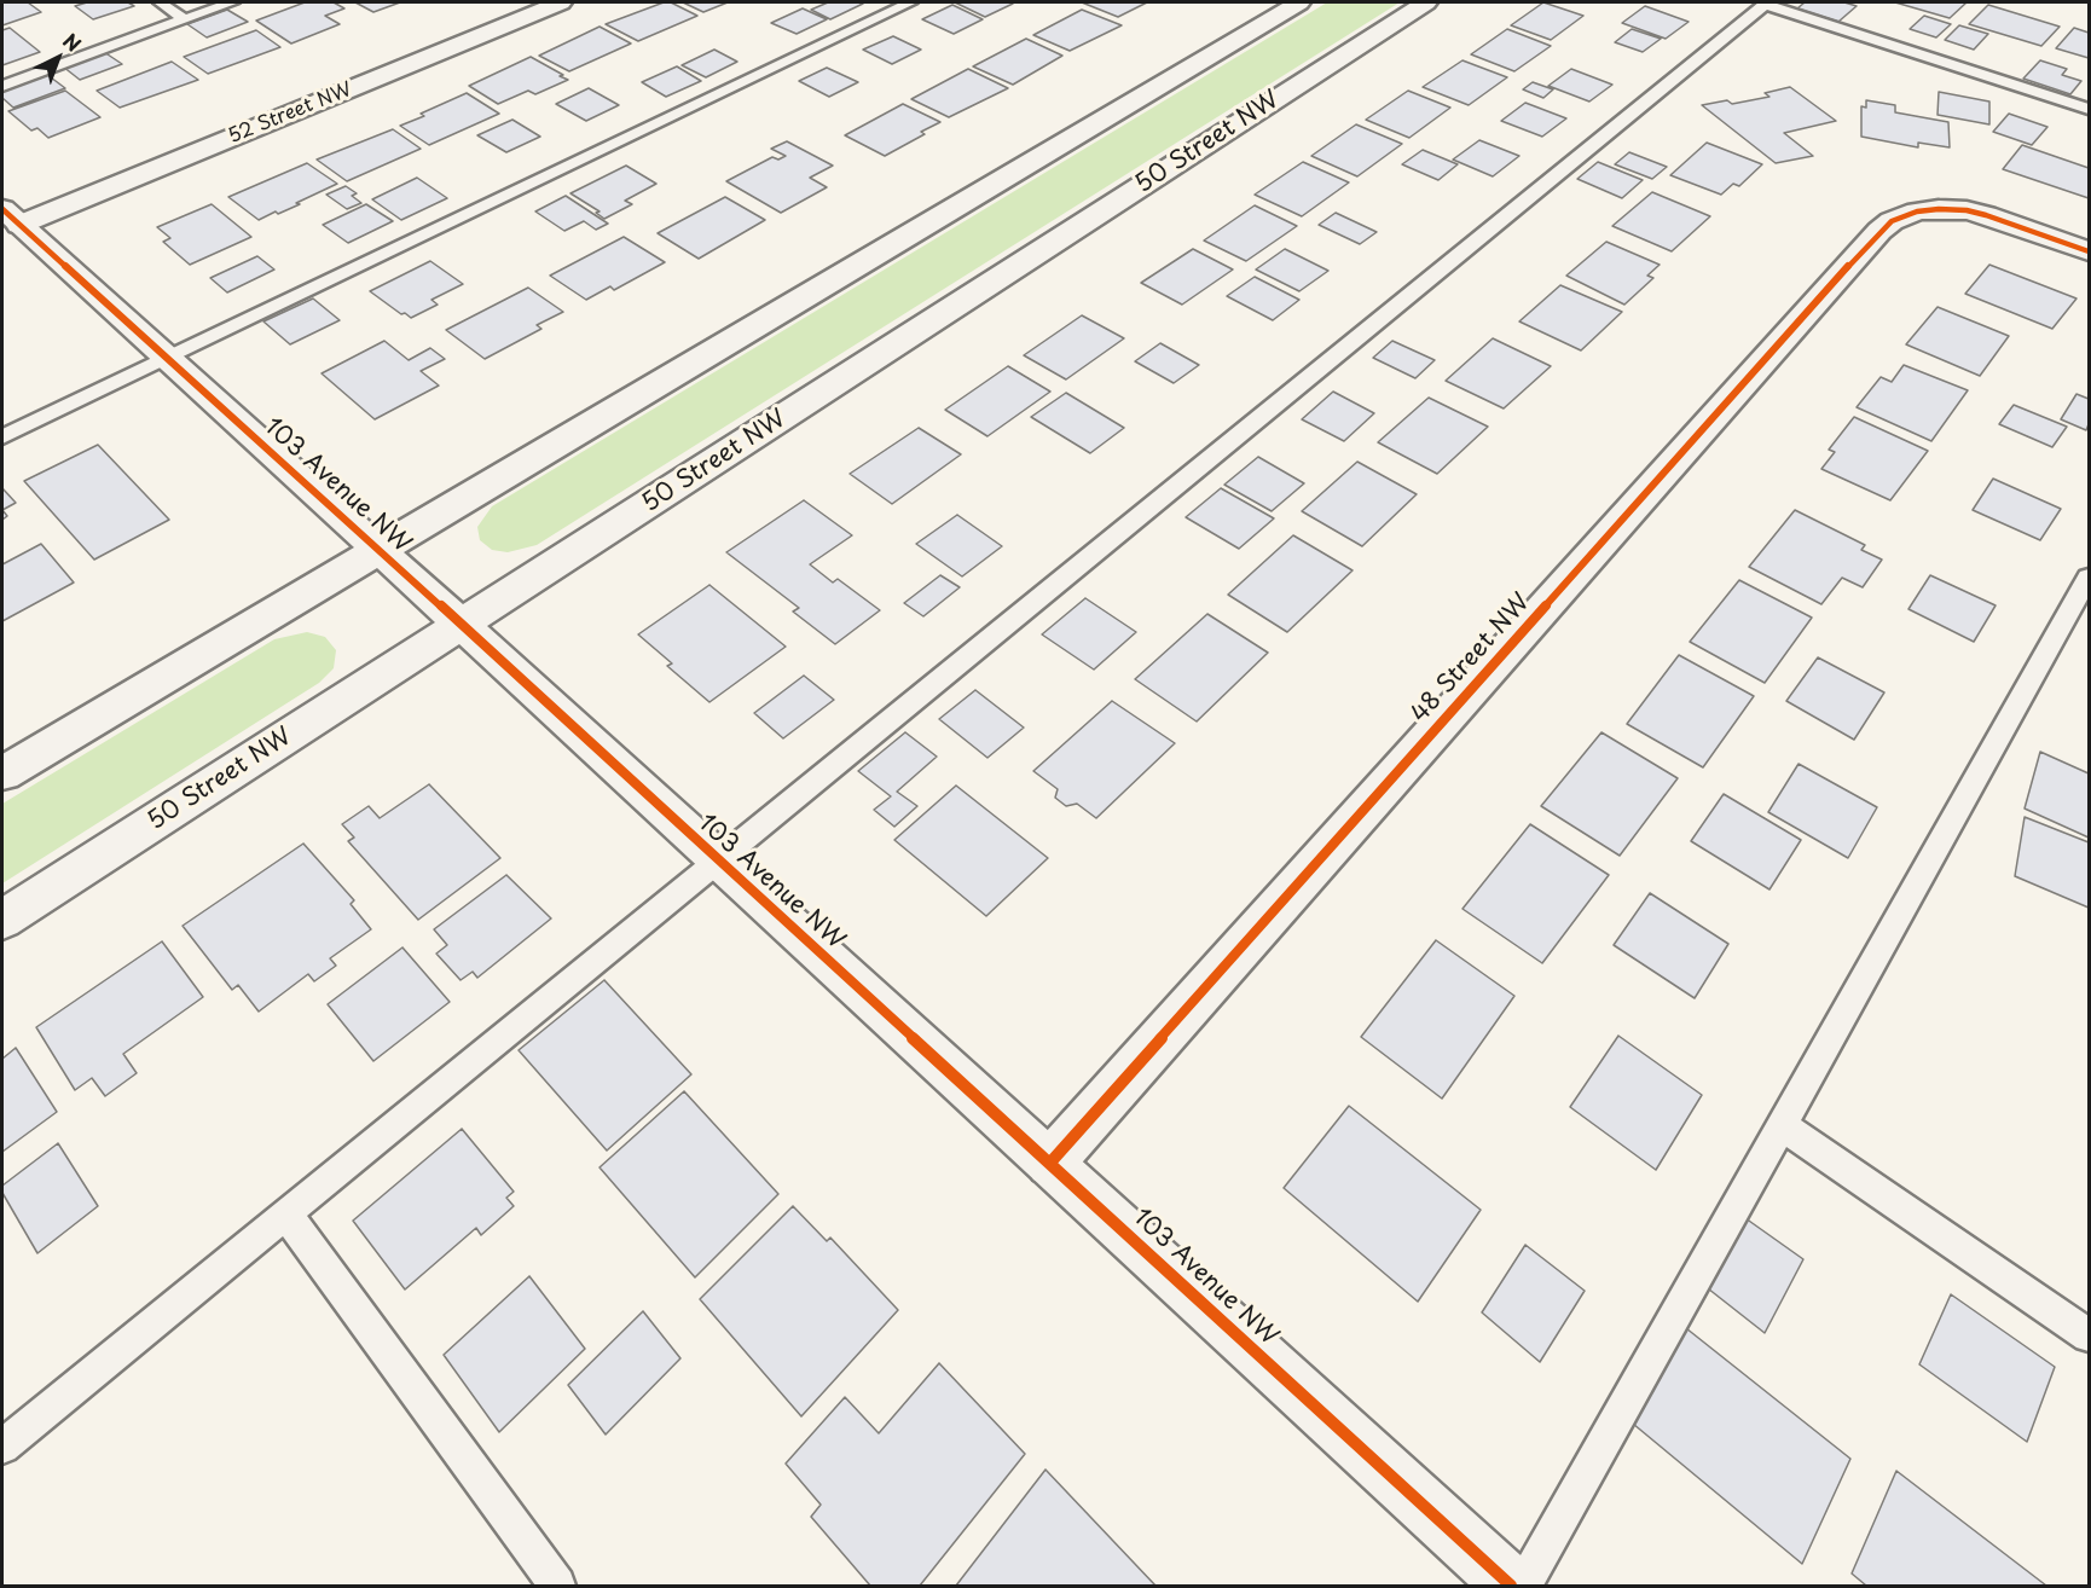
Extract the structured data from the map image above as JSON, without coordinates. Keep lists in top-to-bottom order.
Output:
{
  "streets": {
    "street": [
      "52 Street NW",
      "50 Street NW",
      "103 Avenue NW",
      "48 Street NW"
    ]
  },
  "crossings": [
    ["52 Street NW", "103 Avenue NW"],
    ["50 Street NW", "103 Avenue NW"],
    ["103 Avenue NW", "48 Street NW"]
  ],
  "north": "top right"
}
